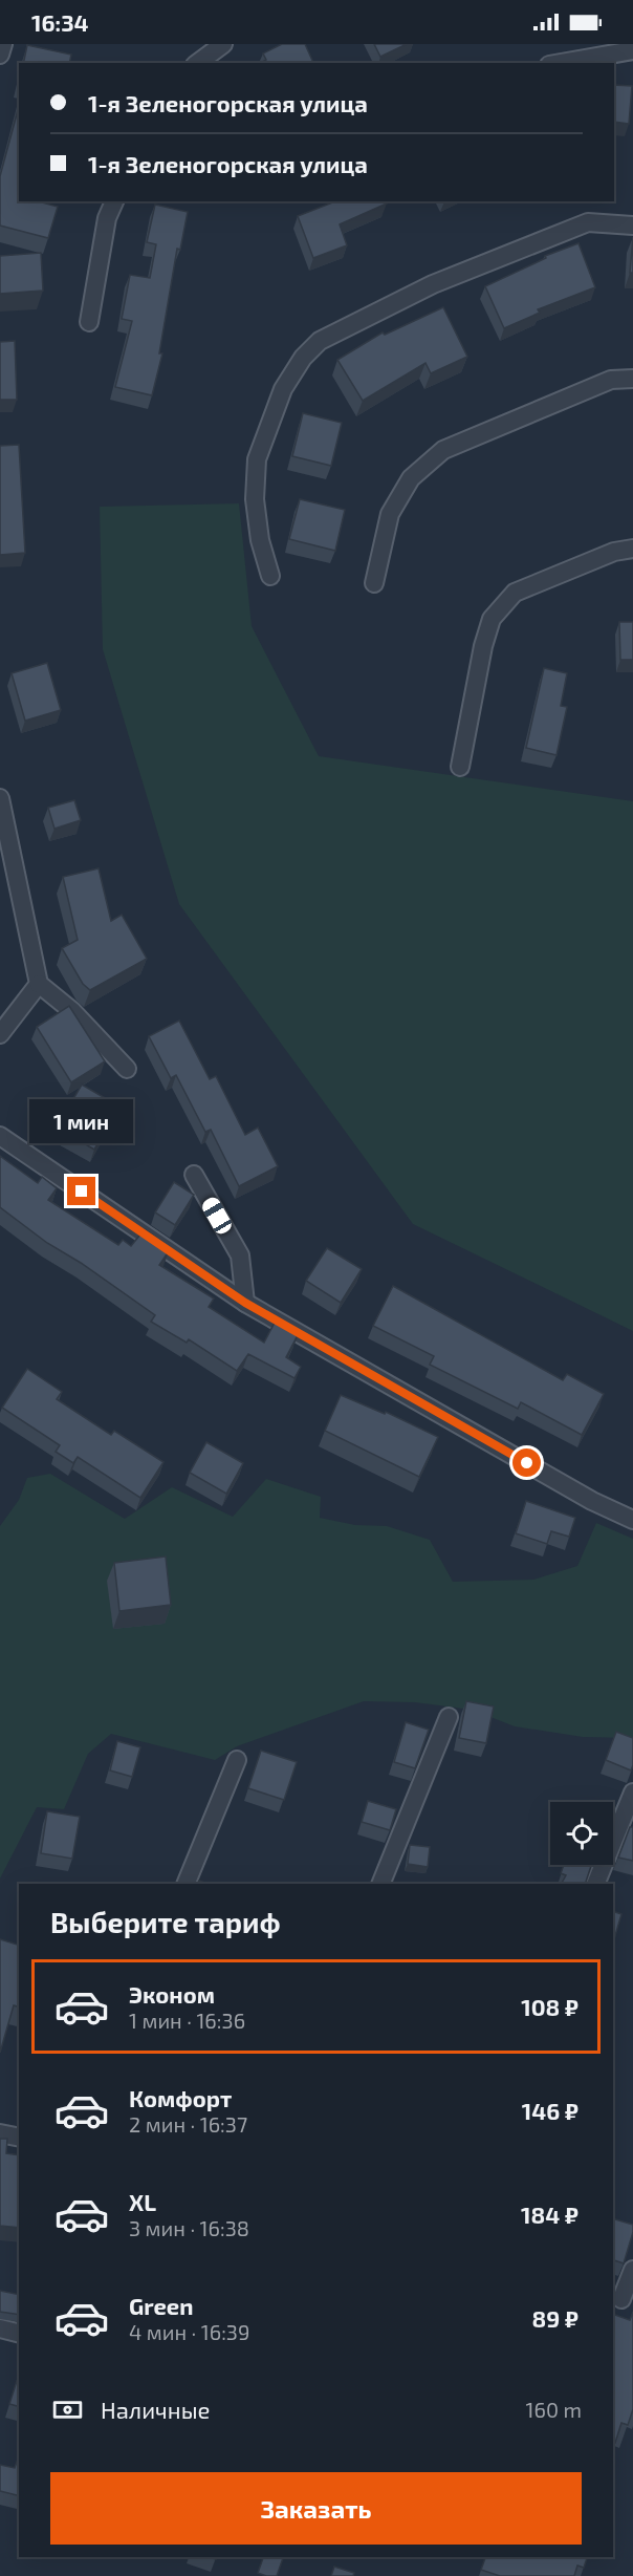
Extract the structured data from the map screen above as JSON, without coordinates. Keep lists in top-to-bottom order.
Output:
{
  "page": {
    "status": "16:34",
    "banner": ["1-я Зеленогорская улица", "1-я Зеленогорская улица"],
    "bubble": "1 мин",
    "heading": "Выберите тариф",
    "list": [
      {
        "name": "Эконом",
        "note": "1 мин · 16:36",
        "value": "108 ₽"
      },
      {
        "name": "Комфорт",
        "note": "2 мин · 16:37",
        "value": "146 ₽"
      },
      {
        "name": "XL",
        "note": "3 мин · 16:38",
        "value": "184 ₽"
      },
      {
        "name": "Green",
        "note": "4 мин · 16:39",
        "value": "89 ₽"
      }
    ],
    "pay": ["Наличные", "160 m"],
    "buttons": "Заказать"
  }
}
